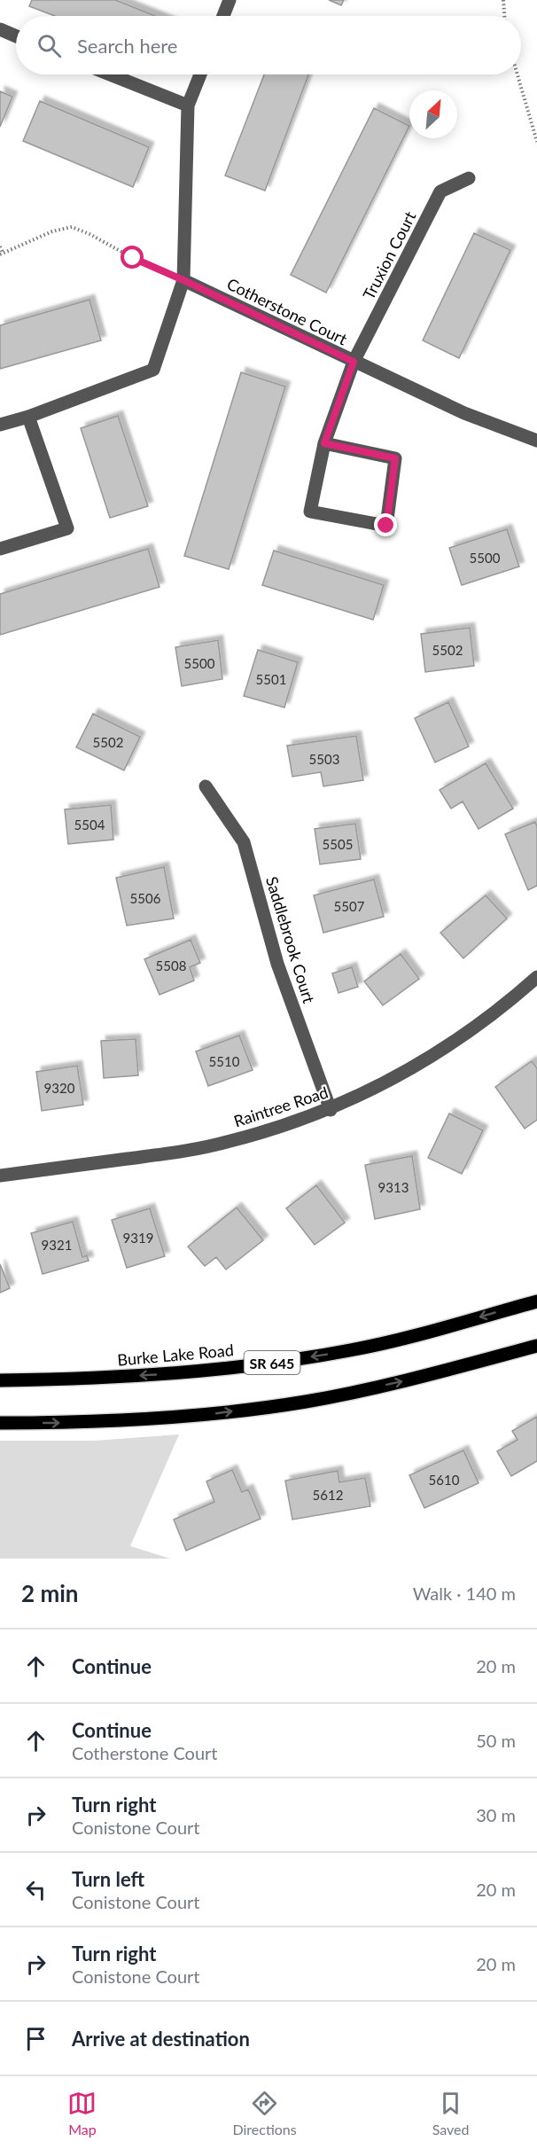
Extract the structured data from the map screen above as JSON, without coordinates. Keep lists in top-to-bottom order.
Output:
{
  "streets": {
    "main road": ["Burke Lake Road", "SR 645"],
    "street": [
      "Truxion Court",
      "Cotherstone Court",
      "Saddlebrook Court",
      "Raintree Road"
    ]
  },
  "crossings": [
    ["Truxion Court", "Cotherstone Court"],
    ["Saddlebrook Court", "Raintree Road"]
  ],
  "house_numbers": [
    "5500",
    "5502",
    "5500",
    "5501",
    "5502",
    "5503",
    "5504",
    "5505",
    "5506",
    "5507",
    "5508",
    "5510",
    "9320",
    "9313",
    "9319",
    "9321",
    "5610",
    "5612"
  ],
  "north": "top right",
  "page": {
    "search": "Search here",
    "heading": ["2 min", "Walk · 140 m"],
    "list": [
      ["Continue", "20 m"],
      ["Continue", "Cotherstone Court", "50 m"],
      ["Turn right", "Conistone Court", "30 m"],
      ["Turn left", "Conistone Court", "20 m"],
      ["Turn right", "Conistone Court", "20 m"],
      "Arrive at destination"
    ],
    "nav": ["Map", "Directions", "Saved"]
  }
}
